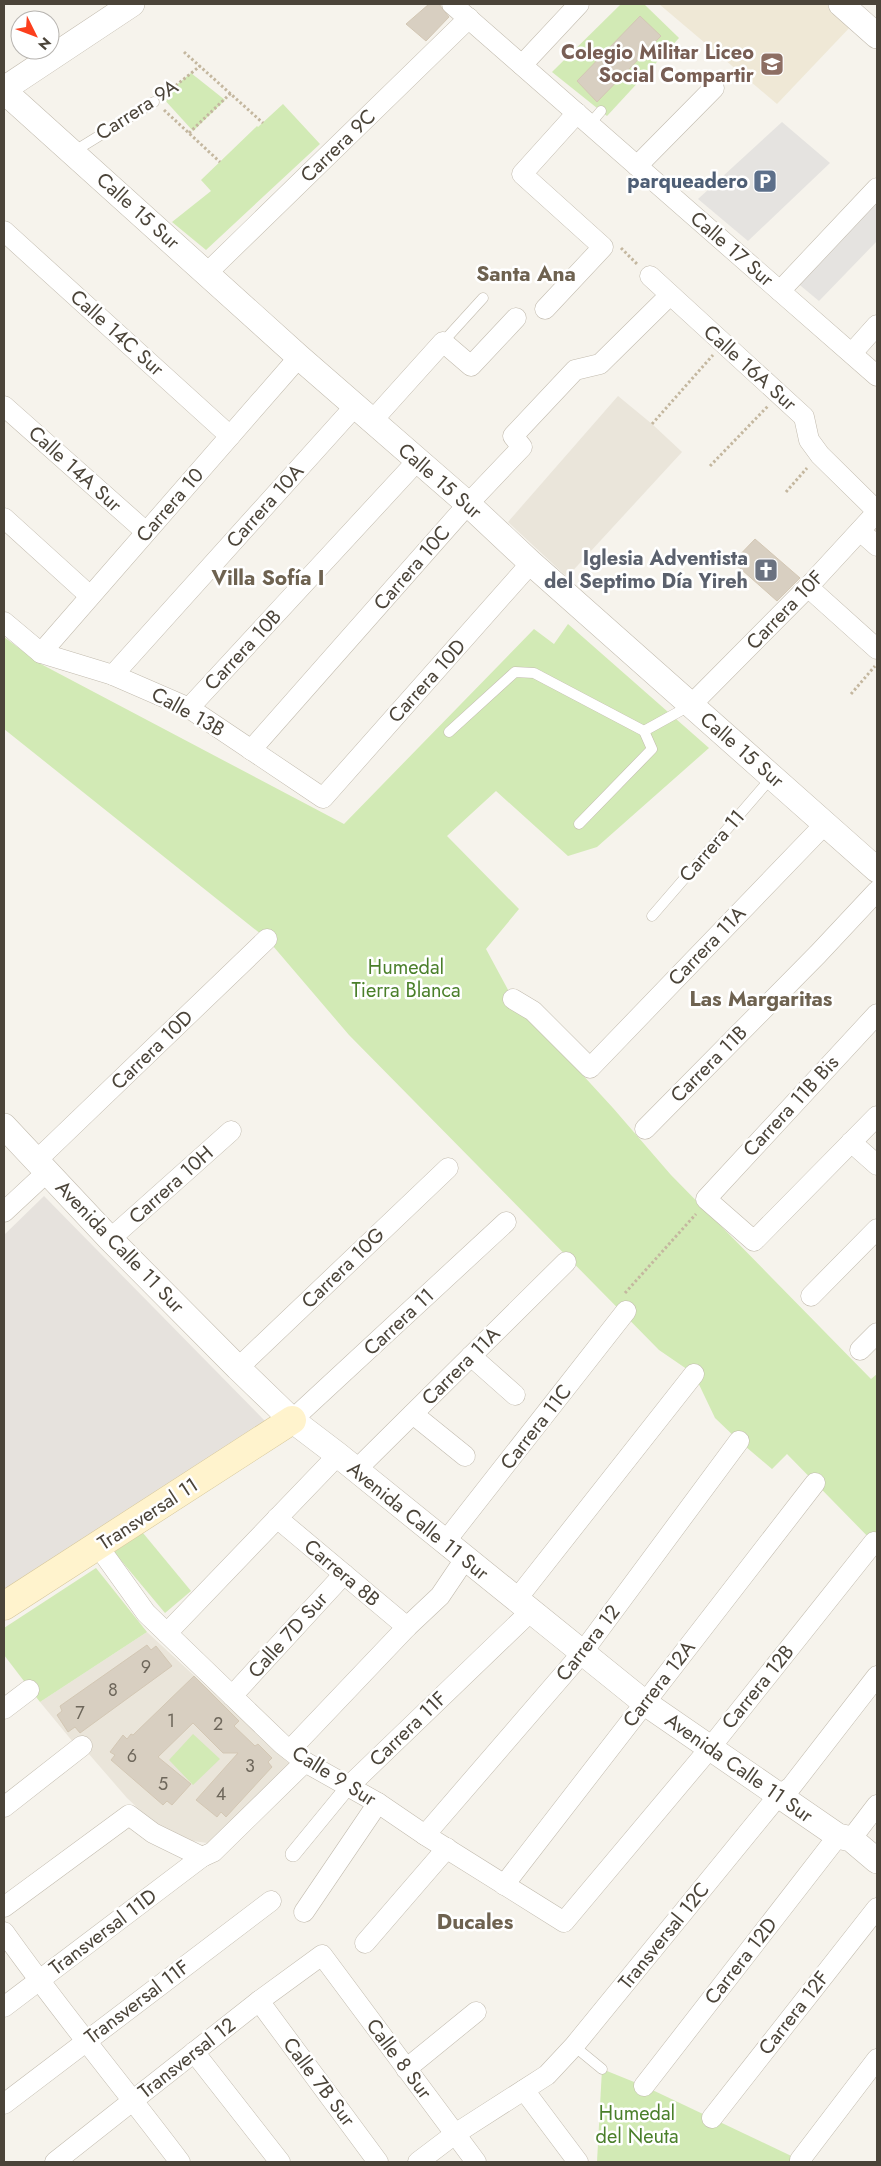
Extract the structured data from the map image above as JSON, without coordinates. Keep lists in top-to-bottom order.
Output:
{
  "streets": {
    "main road": ["Transversal 11"],
    "street": [
      "Carrera 9C",
      "Calle 15 Sur",
      "Calle 17 Sur",
      "Calle 14C Sur",
      "Calle 16A Sur",
      "Calle 14A Sur",
      "Carrera 10",
      "Carrera 10A",
      "Carrera 10C",
      "Carrera 10F",
      "Carrera 10B",
      "Carrera 10D",
      "Calle 13B",
      "Carrera 11",
      "Carrera 11A",
      "Carrera 11B",
      "Carrera 11B Bis",
      "Carrera 10H",
      "Avenida Calle 11 Sur",
      "Carrera 10G",
      "Carrera 11C",
      "Carrera 8B",
      "Calle 7D Sur",
      "Carrera 12",
      "Carrera 12A",
      "Carrera 12B",
      "Carrera 11F",
      "Calle 9 Sur",
      "Transversal 11D",
      "Transversal 12C",
      "Carrera 12D",
      "Transversal 11F",
      "Carrera 12F",
      "Transversal 12",
      "Calle 8 Sur",
      "Calle 7B Sur"
    ],
    "lane": ["Carrera 9A"]
  },
  "crossings": [
    ["Carrera 9A", "Calle 15 Sur"],
    ["Carrera 9C", "Calle 15 Sur"],
    ["Carrera 9C", "Calle 17 Sur"],
    ["Calle 15 Sur", "Carrera 10"],
    ["Calle 15 Sur", "Carrera 10A"],
    ["Calle 15 Sur", "Carrera 10C"],
    ["Calle 15 Sur", "Carrera 10F"],
    ["Calle 15 Sur", "Carrera 10B"],
    ["Calle 15 Sur", "Carrera 10D"],
    ["Calle 15 Sur", "Carrera 11"],
    ["Calle 15 Sur", "Carrera 11A"],
    ["Calle 14C Sur", "Carrera 10"],
    ["Calle 16A Sur", "Carrera 10C"],
    ["Calle 16A Sur", "Carrera 10F"],
    ["Calle 14A Sur", "Carrera 10"],
    ["Carrera 10", "Calle 13B"],
    ["Carrera 10A", "Calle 13B"],
    ["Carrera 10C", "Calle 13B"],
    ["Carrera 10B", "Calle 13B"],
    ["Carrera 10D", "Calle 13B"],
    ["Carrera 10D", "Avenida Calle 11 Sur"],
    ["Carrera 11", "Avenida Calle 11 Sur"],
    ["Carrera 11", "Transversal 11"],
    ["Carrera 11A", "Avenida Calle 11 Sur"],
    ["Carrera 11A", "Carrera 8B"],
    ["Carrera 11A", "Calle 9 Sur"],
    ["Carrera 10H", "Avenida Calle 11 Sur"],
    ["Avenida Calle 11 Sur", "Carrera 10G"],
    ["Avenida Calle 11 Sur", "Carrera 11C"],
    ["Avenida Calle 11 Sur", "Transversal 11"],
    ["Avenida Calle 11 Sur", "Carrera 12"],
    ["Avenida Calle 11 Sur", "Carrera 12A"],
    ["Avenida Calle 11 Sur", "Carrera 12B"],
    ["Avenida Calle 11 Sur", "Carrera 11F"],
    ["Avenida Calle 11 Sur", "Transversal 12C"],
    ["Avenida Calle 11 Sur", "Carrera 12D"],
    ["Transversal 11", "Calle 9 Sur"],
    ["Carrera 8B", "Calle 7D Sur"],
    ["Calle 7D Sur", "Calle 9 Sur"],
    ["Carrera 12", "Calle 9 Sur"],
    ["Carrera 12A", "Calle 9 Sur"],
    ["Carrera 12B", "Calle 9 Sur"],
    ["Carrera 11F", "Calle 9 Sur"],
    ["Transversal 12C", "Calle 8 Sur"],
    ["Transversal 12", "Calle 8 Sur"],
    ["Transversal 12", "Calle 7B Sur"]
  ],
  "districts": [
    "Santa Ana",
    "Villa Sofía I",
    "Las Margaritas",
    "Ducales"
  ],
  "parks": ["Humedal Tierra Blanca", "Humedal del Neuta"],
  "places": {
    "school or university": ["Colegio Militar Liceo Social Compartir"],
    "parking": ["parqueadero"],
    "church": ["Iglesia Adventista del Septimo Día Yireh"]
  },
  "house_numbers": [
    "9",
    "8",
    "7",
    "1",
    "2",
    "6",
    "3",
    "5",
    "4"
  ],
  "north": "bottom right"
}
